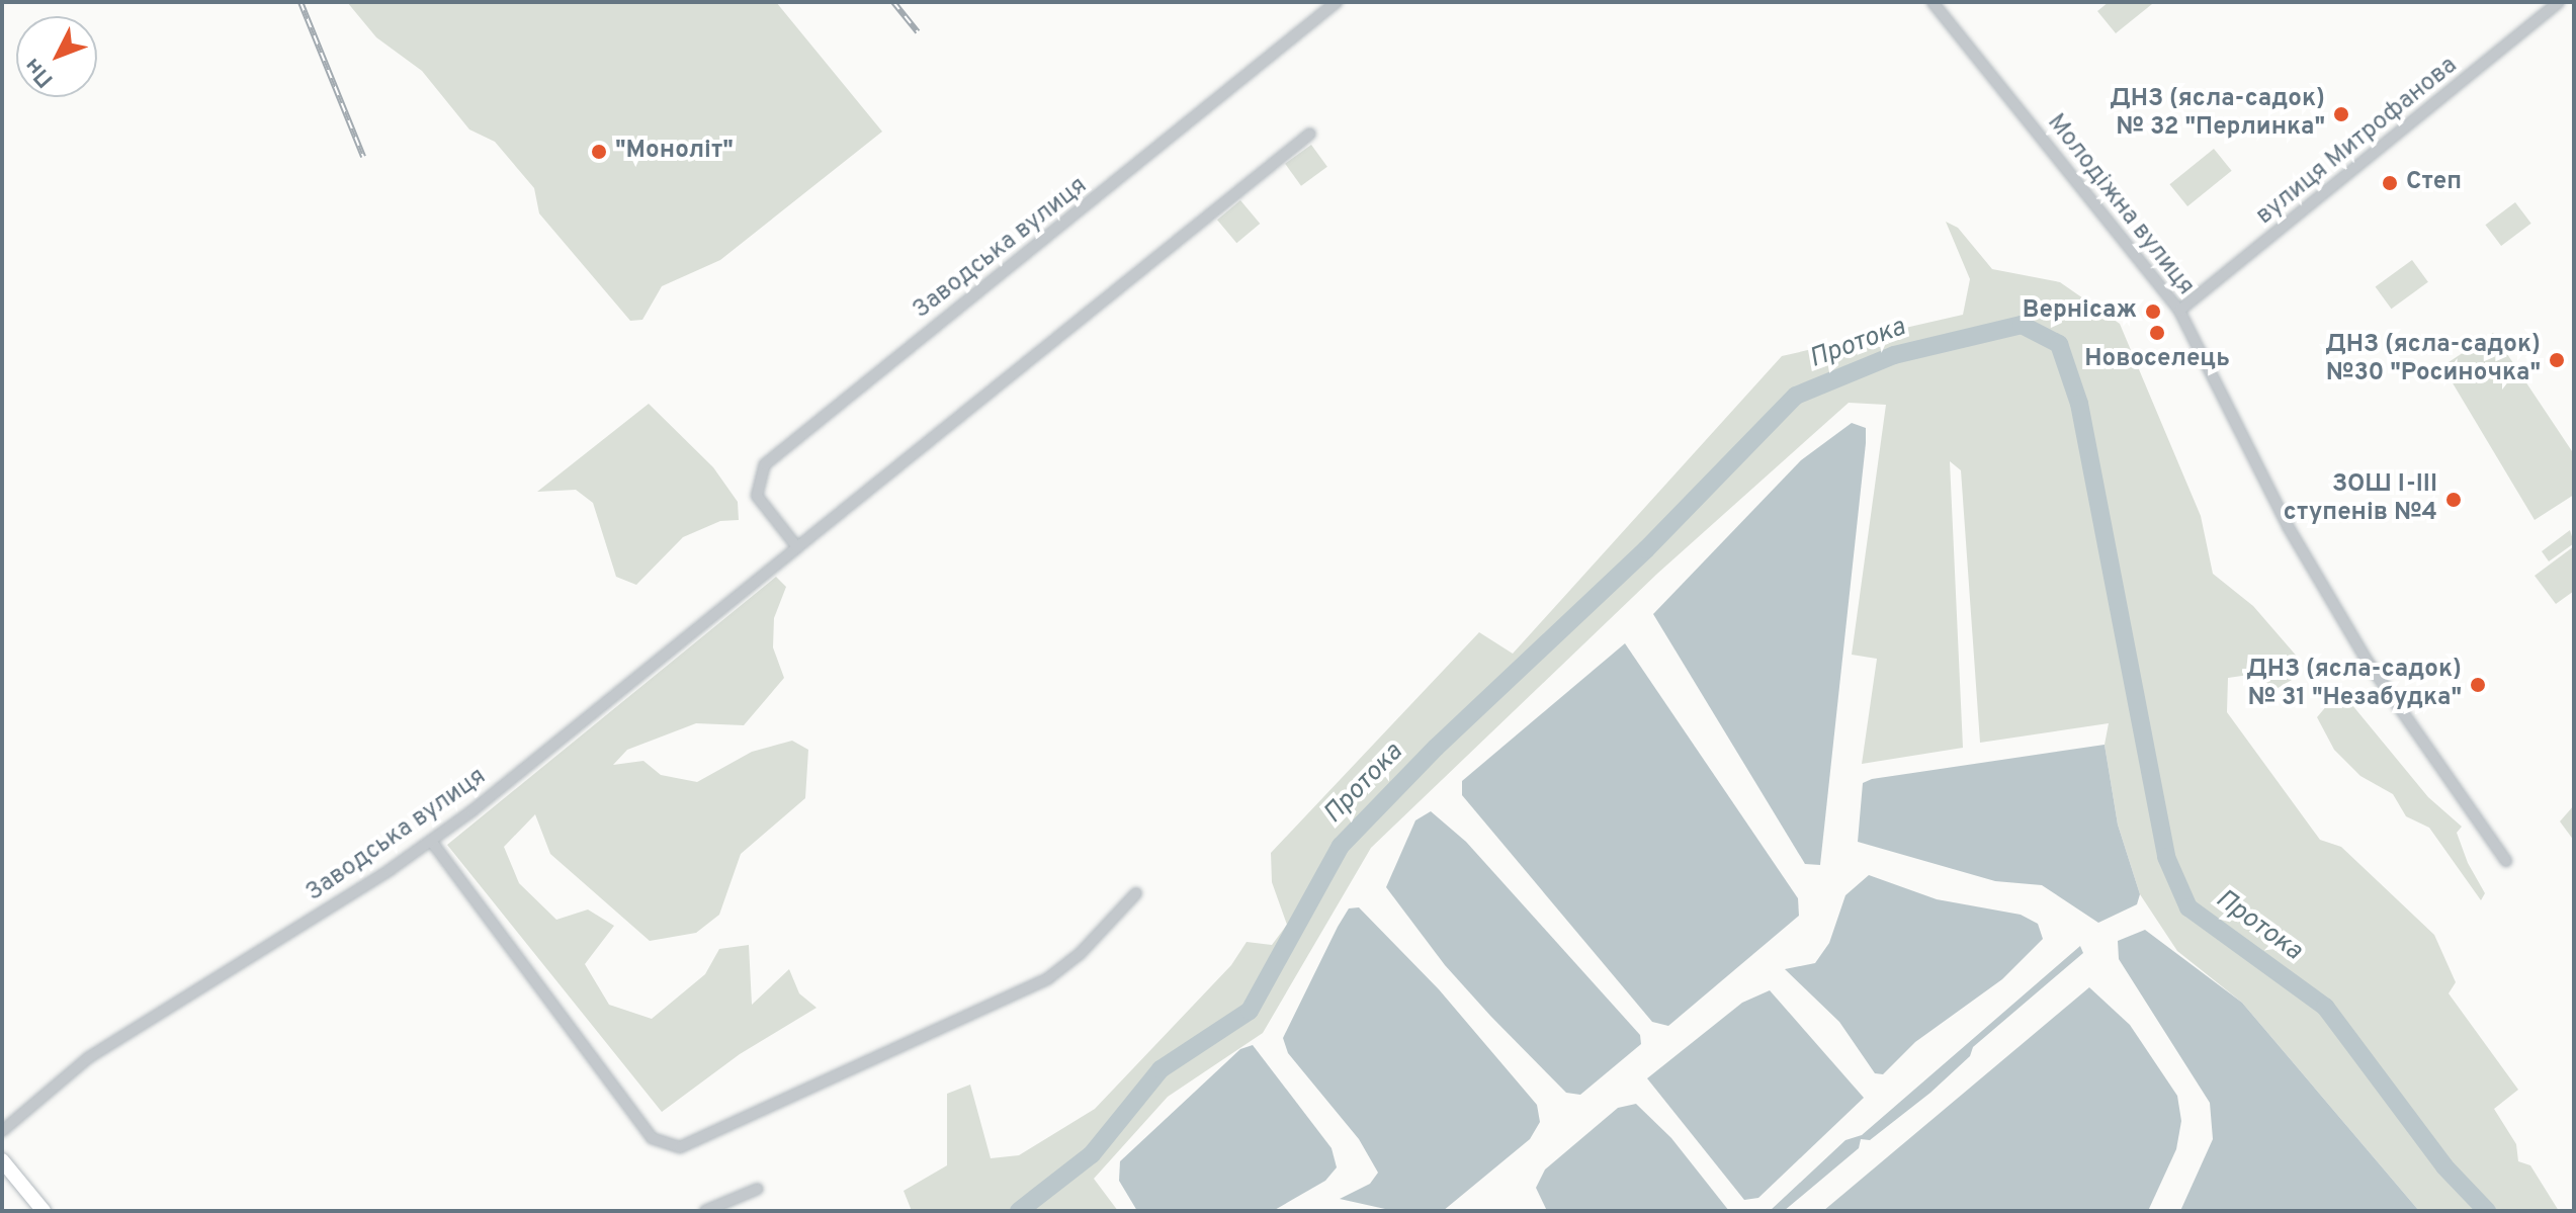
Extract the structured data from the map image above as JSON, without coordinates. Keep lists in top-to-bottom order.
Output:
{
  "streets": {
    "street": ["вулиця Митрофанова", "Молодіжна вулиця", "Заводська вулиця"]
  },
  "crossings": [
    ["вулиця Митрофанова", "Молодіжна вулиця"]
  ],
  "water": ["Протока"],
  "places": [
    "ДНЗ (ясла-садок) № 32 \"Перлинка\"",
    "\"Моноліт\"",
    "Степ",
    "Вернісаж",
    "Новоселець",
    "ДНЗ (ясла-садок) №30 \"Росиночка\"",
    "ЗОШ І-ІІІ ступенів №4",
    "ДНЗ (ясла-садок) № 31 \"Незабудка\""
  ],
  "north": "bottom left"
}
